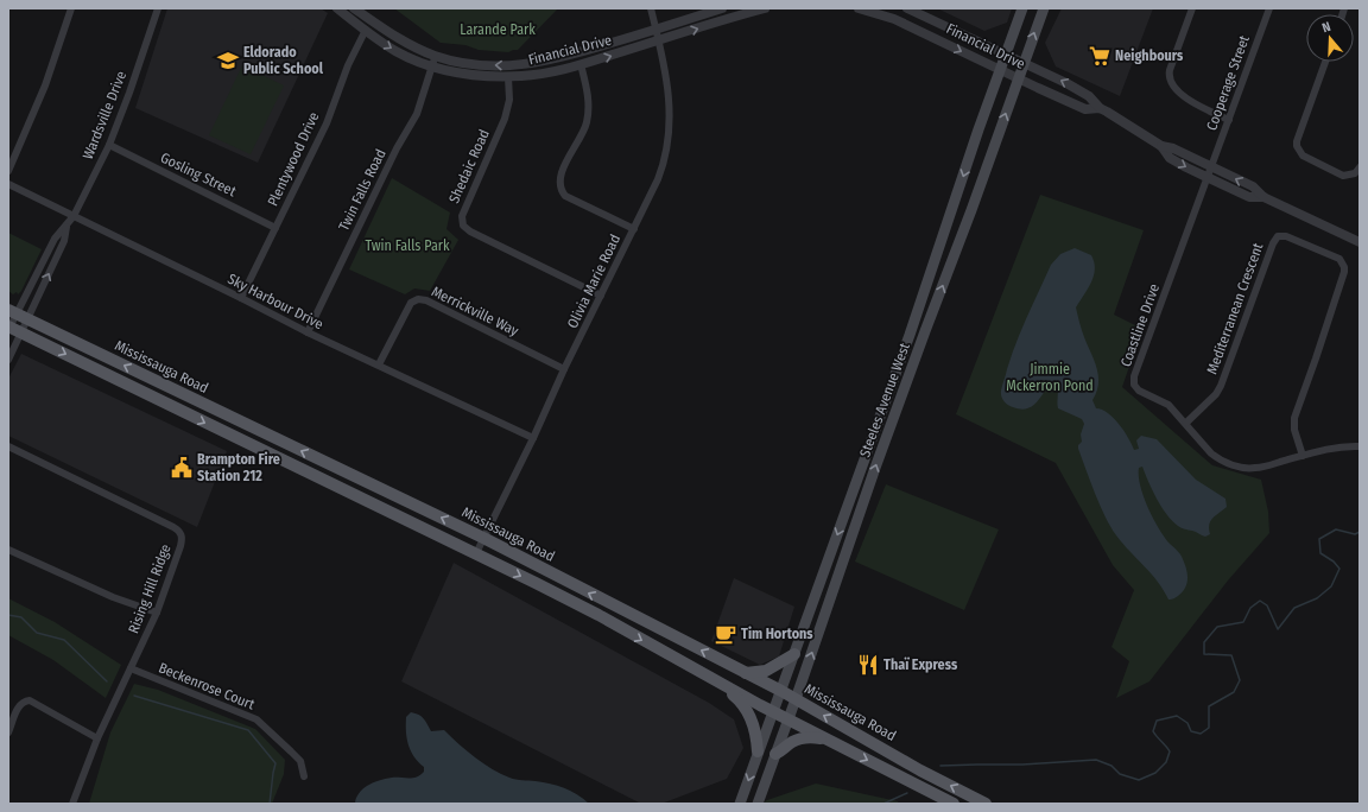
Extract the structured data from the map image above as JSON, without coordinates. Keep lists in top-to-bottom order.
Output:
{
  "streets": {
    "main road": ["Mississauga Road", "Steeles Avenue West"],
    "street": [
      "Financial Drive",
      "Cooperage Street",
      "Wardsville Drive",
      "Plentywood Drive",
      "Shedaic Road",
      "Gosling Street",
      "Twin Falls Road",
      "Olivia Marie Road",
      "Sky Harbour Drive",
      "Mediterranean Crescent",
      "Merrickville Way",
      "Coastline Drive",
      "Rising Hill Ridge",
      "Beckenrose Court"
    ]
  },
  "crossings": [
    ["Financial Drive", "Cooperage Street"],
    ["Financial Drive", "Plentywood Drive"],
    ["Financial Drive", "Shedaic Road"],
    ["Financial Drive", "Twin Falls Road"],
    ["Financial Drive", "Olivia Marie Road"],
    ["Financial Drive", "Coastline Drive"],
    ["Financial Drive", "Steeles Avenue West"],
    ["Cooperage Street", "Coastline Drive"],
    ["Wardsville Drive", "Gosling Street"],
    ["Wardsville Drive", "Sky Harbour Drive"],
    ["Wardsville Drive", "Mississauga Road"],
    ["Plentywood Drive", "Gosling Street"],
    ["Plentywood Drive", "Sky Harbour Drive"],
    ["Shedaic Road", "Olivia Marie Road"],
    ["Twin Falls Road", "Sky Harbour Drive"],
    ["Olivia Marie Road", "Sky Harbour Drive"],
    ["Olivia Marie Road", "Merrickville Way"],
    ["Olivia Marie Road", "Mississauga Road"],
    ["Sky Harbour Drive", "Merrickville Way"],
    ["Mediterranean Crescent", "Coastline Drive"],
    ["Mississauga Road", "Steeles Avenue West"],
    ["Rising Hill Ridge", "Beckenrose Court"]
  ],
  "parks": ["Larande Park", "Twin Falls Park", "Jimmie Mckerron Pond"],
  "places": {
    "supermarket": ["Neighbours"],
    "school or university": ["Eldorado Public School"],
    "public building": ["Brampton Fire Station 212"],
    "cafe": ["Tim Hortons"],
    "restaurant": ["Thaï Express"]
  },
  "north": "top"
}
